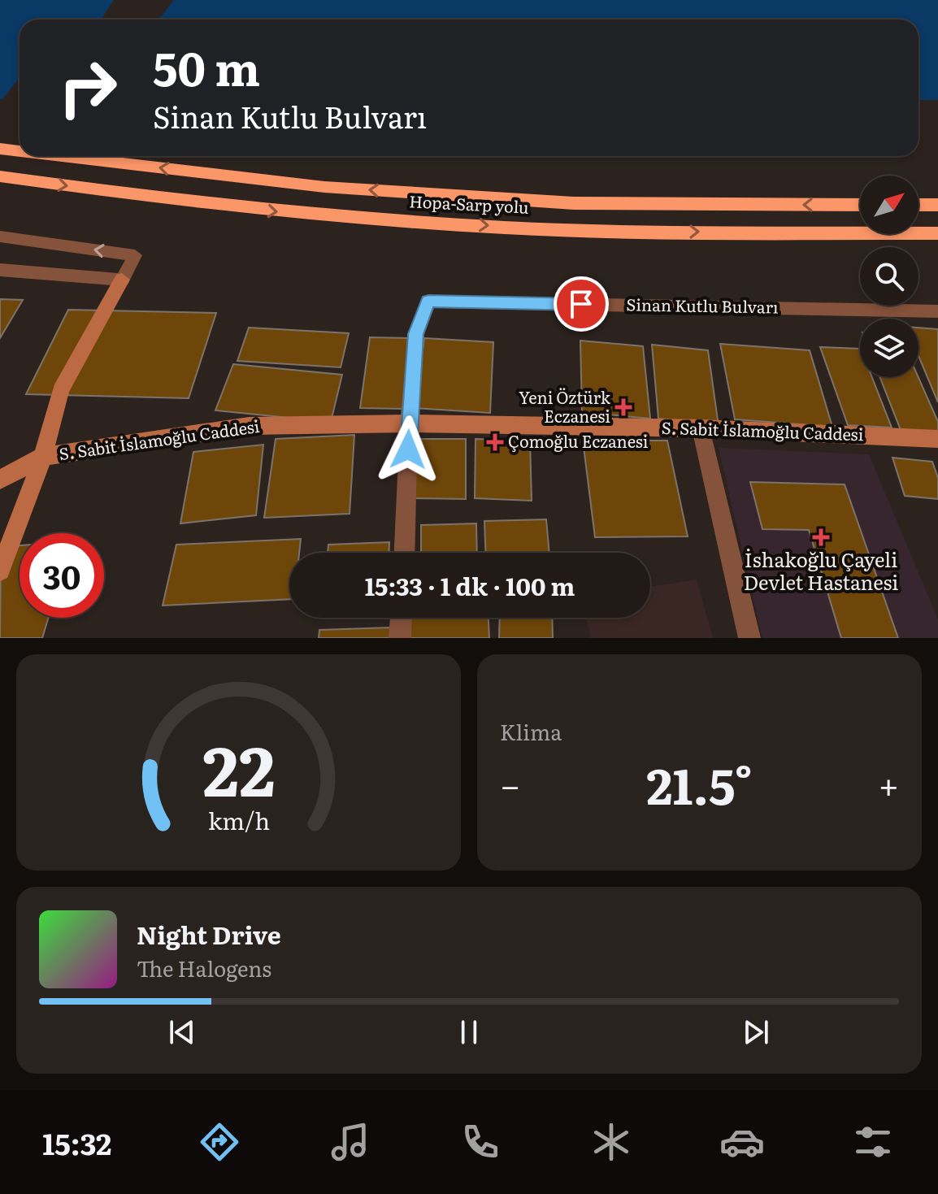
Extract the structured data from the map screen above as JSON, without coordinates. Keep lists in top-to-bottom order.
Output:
{
  "streets": {
    "highway": ["Hopa-Sarp yolu"],
    "street": ["Sinan Kutlu Bulvarı", "S. Sabit İslamoğlu Caddesi"]
  },
  "crossings": [
    ["Sinan Kutlu Bulvarı", "S. Sabit İslamoğlu Caddesi"]
  ],
  "places": {
    "health": ["Yeni Öztürk Eczanesi", "Çomoğlu Eczanesi", "İshakoğlu Çayeli Devlet Hastanesi"]
  },
  "north": "top right",
  "page": {
    "turn": ["50 m", "Sinan Kutlu Bulvarı"],
    "limit": "30",
    "trip": "15:33 · 1 dk · 100 m",
    "tile": "Klima",
    "heat": ["−", "21.5°", "+"],
    "song": ["Night Drive", "The Halogens"],
    "tabs": "15:32",
    "gauge": ["22", "km/h"]
  }
}
